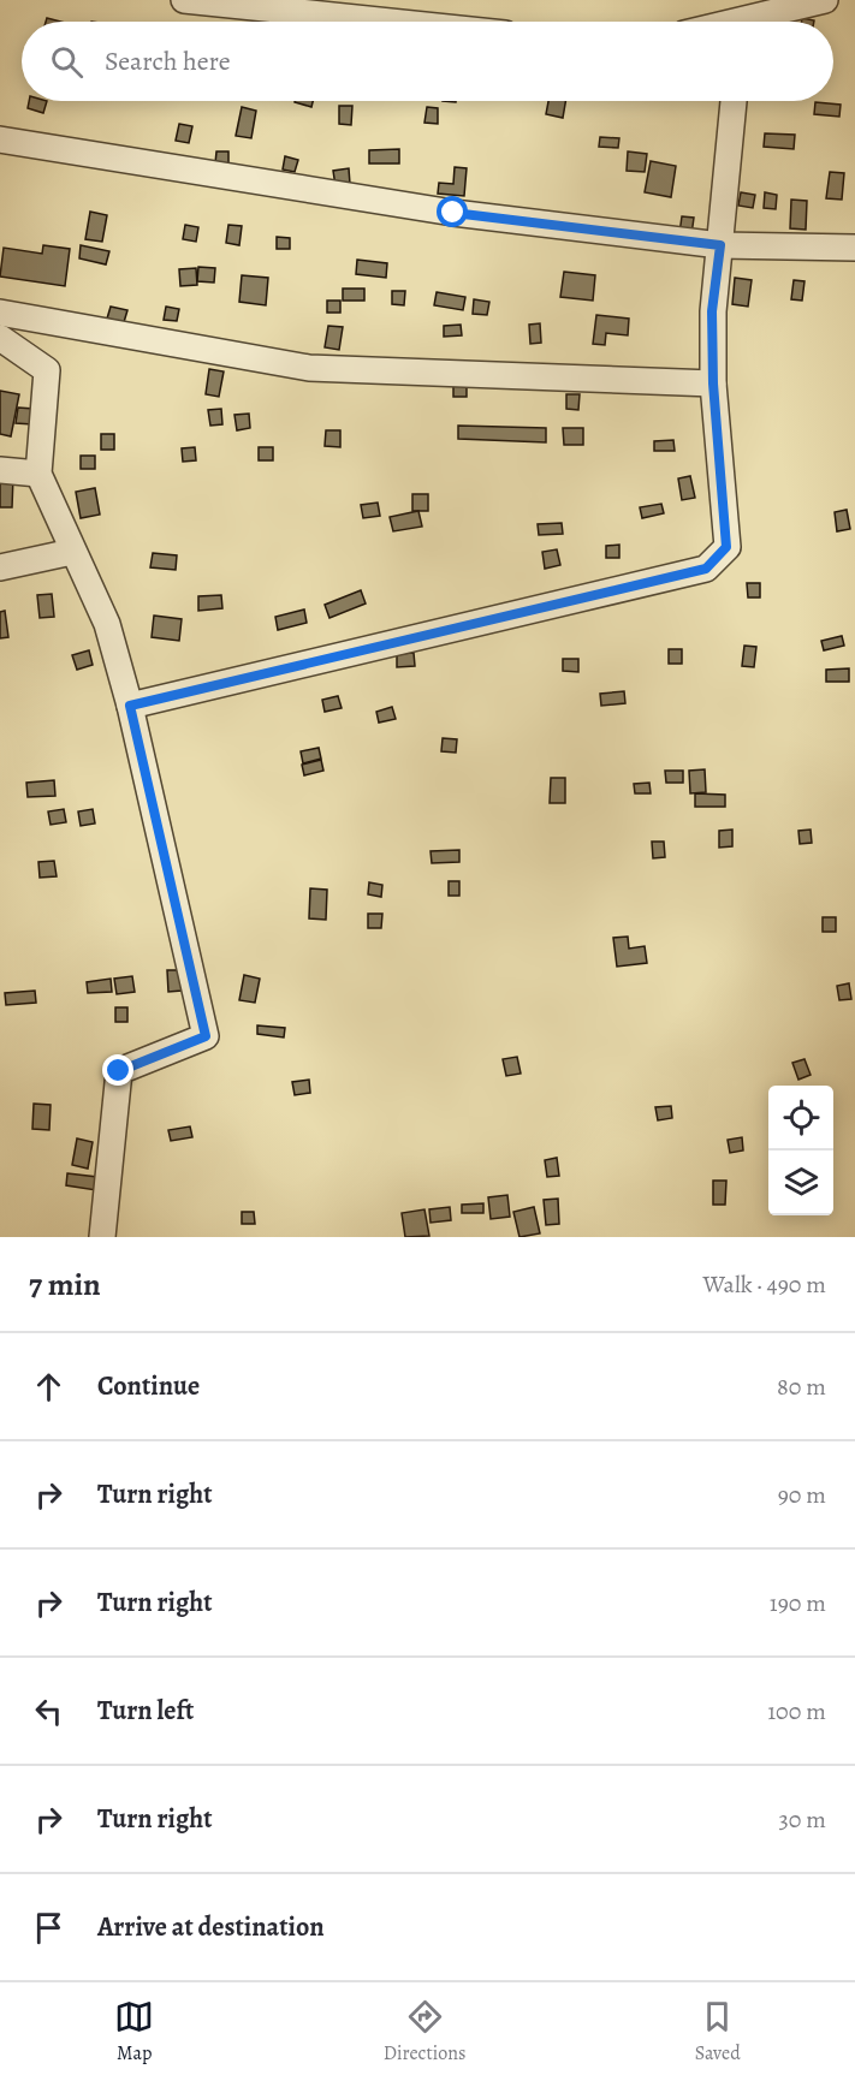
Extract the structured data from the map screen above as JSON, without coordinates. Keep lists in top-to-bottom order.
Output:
{
  "page": {
    "search": "Search here",
    "heading": ["7 min", "Walk · 490 m"],
    "list": [
      ["Continue", "80 m"],
      ["Turn right", "90 m"],
      ["Turn right", "190 m"],
      ["Turn left", "100 m"],
      ["Turn right", "30 m"],
      "Arrive at destination"
    ],
    "nav": ["Map", "Directions", "Saved"]
  }
}
